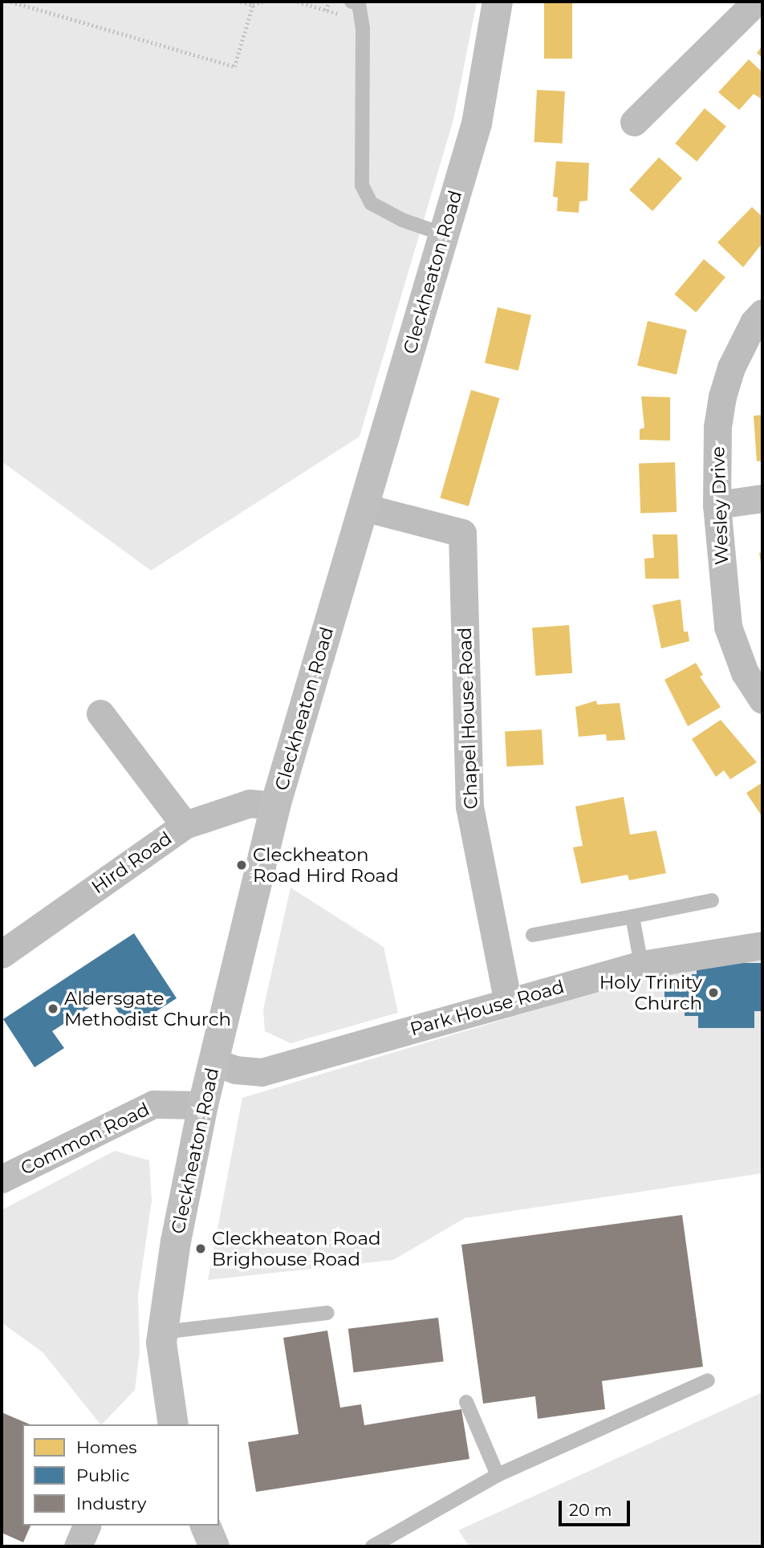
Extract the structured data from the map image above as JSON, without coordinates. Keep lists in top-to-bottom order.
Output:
{
  "streets": {
    "street": [
      "Cleckheaton Road",
      "Wesley Drive",
      "Chapel House Road",
      "Hird Road",
      "Park House Road",
      "Common Road"
    ]
  },
  "crossings": [
    ["Cleckheaton Road", "Chapel House Road"],
    ["Cleckheaton Road", "Hird Road"],
    ["Cleckheaton Road", "Park House Road"],
    ["Cleckheaton Road", "Common Road"],
    ["Chapel House Road", "Park House Road"]
  ],
  "places": [
    "Cleckheaton Road Hird Road",
    "Holy Trinity Church",
    "Aldersgate Methodist Church",
    "Cleckheaton Road Brighouse Road"
  ],
  "legend": ["Homes", "Public", "Industry"],
  "scale_bar": "20 m"
}
